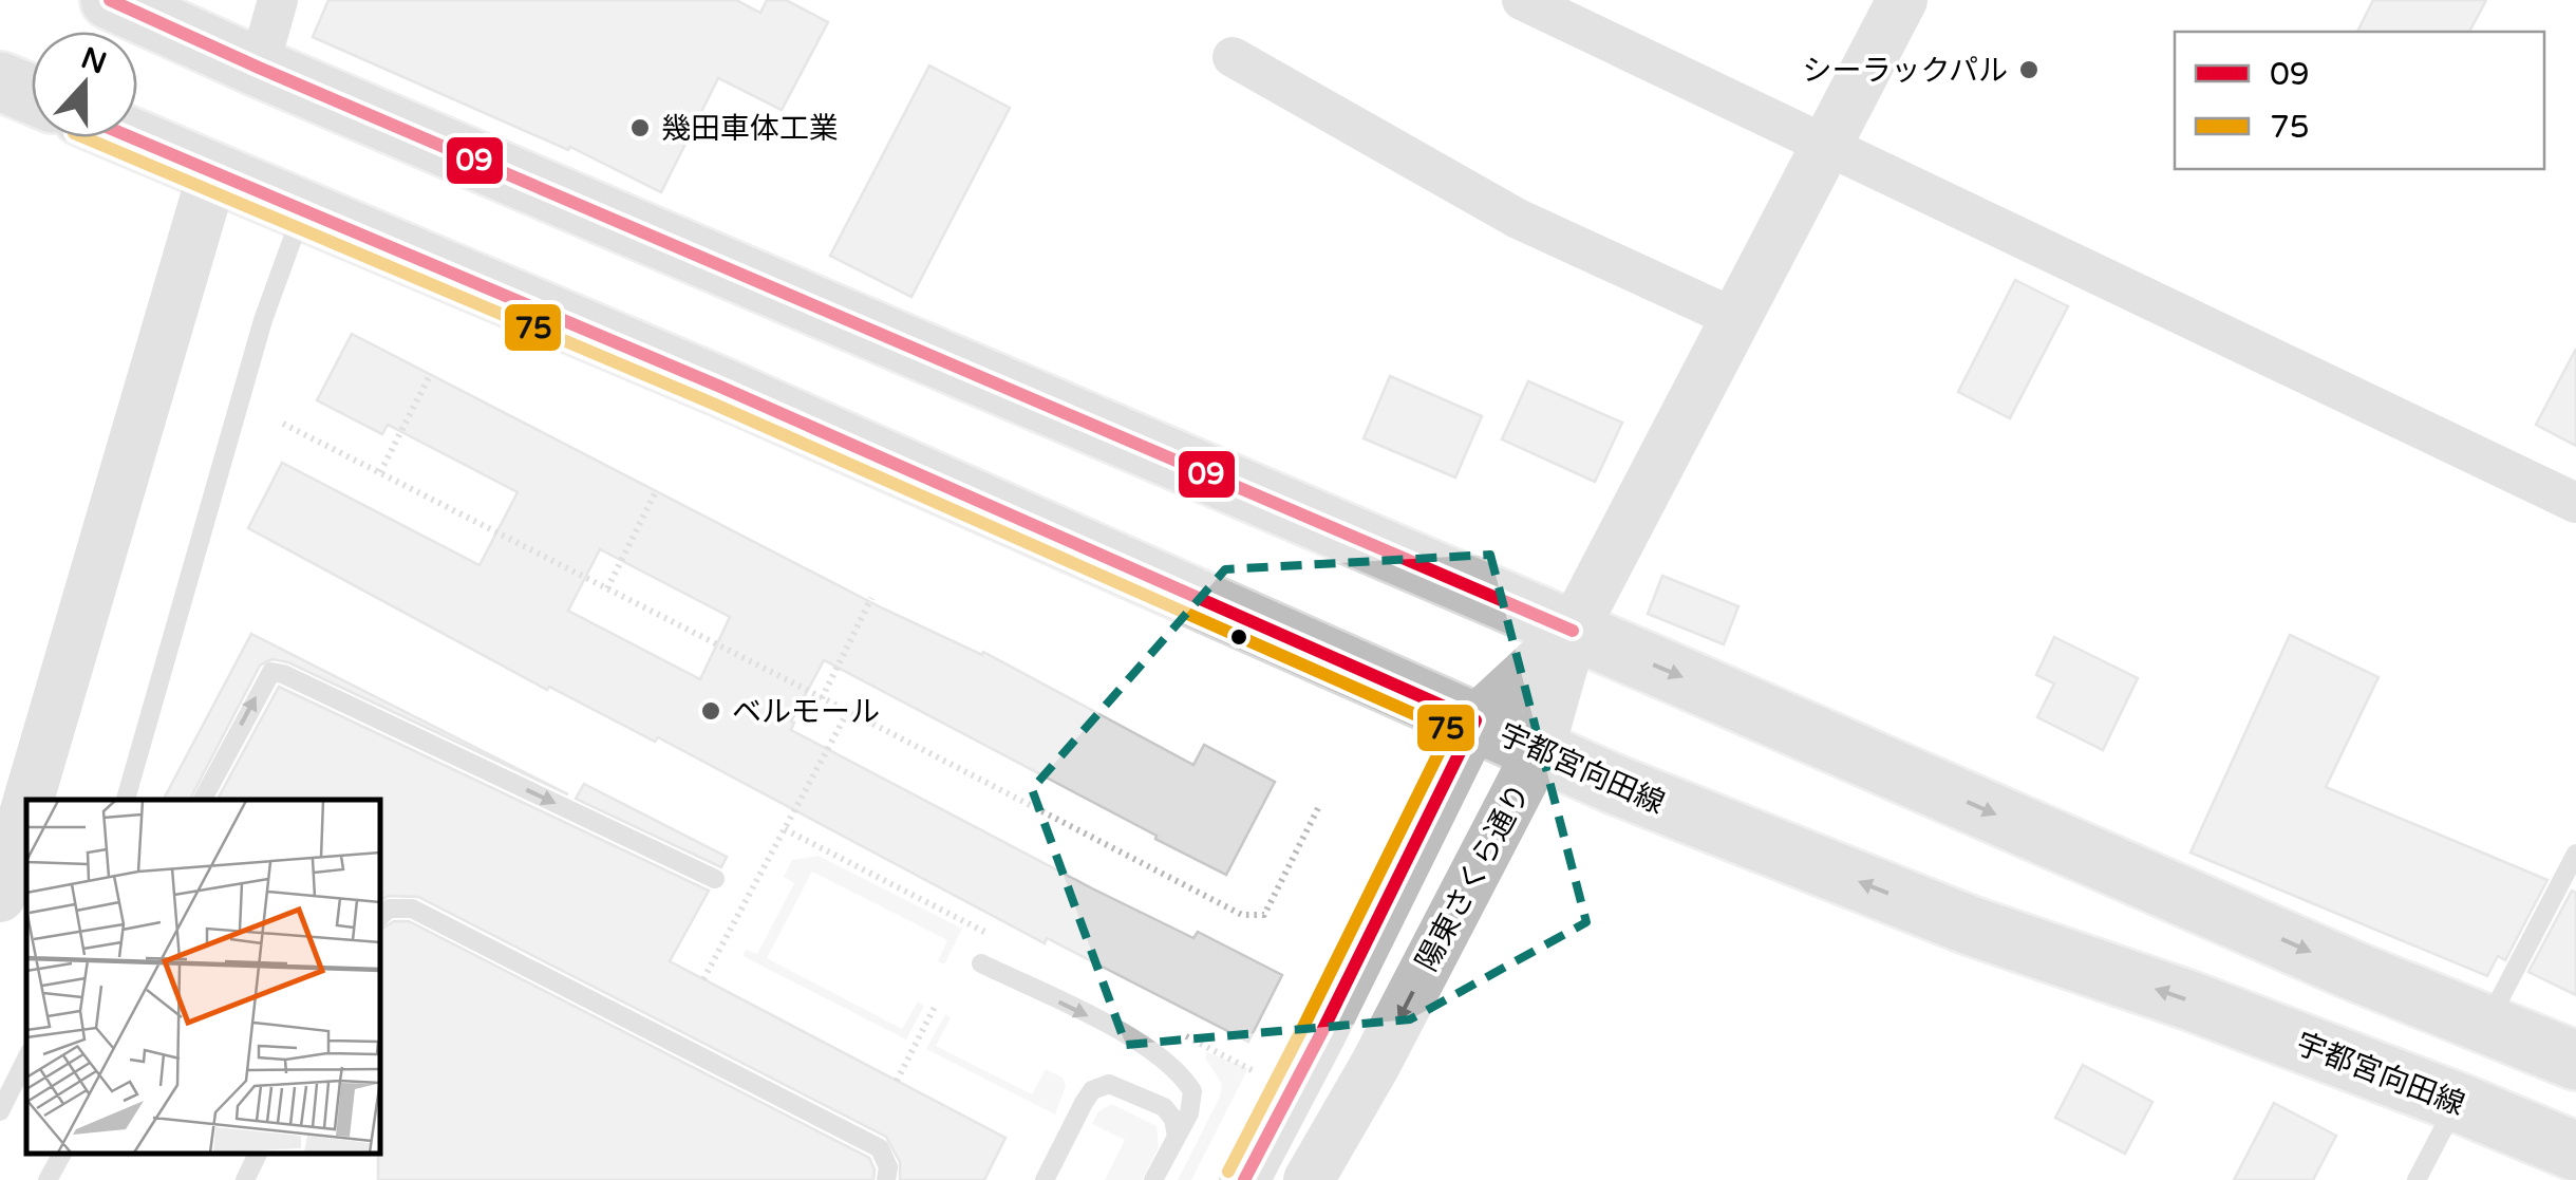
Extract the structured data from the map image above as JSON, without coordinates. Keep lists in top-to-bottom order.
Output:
{
  "streets": {
    "main road": ["宇都宮向田線"],
    "street": ["陽東さくら通り"]
  },
  "crossings": [
    ["宇都宮向田線", "陽東さくら通り"]
  ],
  "places": ["シーラックパル", "幾田車体工業", "ベルモール"],
  "lines": ["transit line 09", "transit line 75"],
  "legend": ["09", "75"],
  "north": "top"
}
